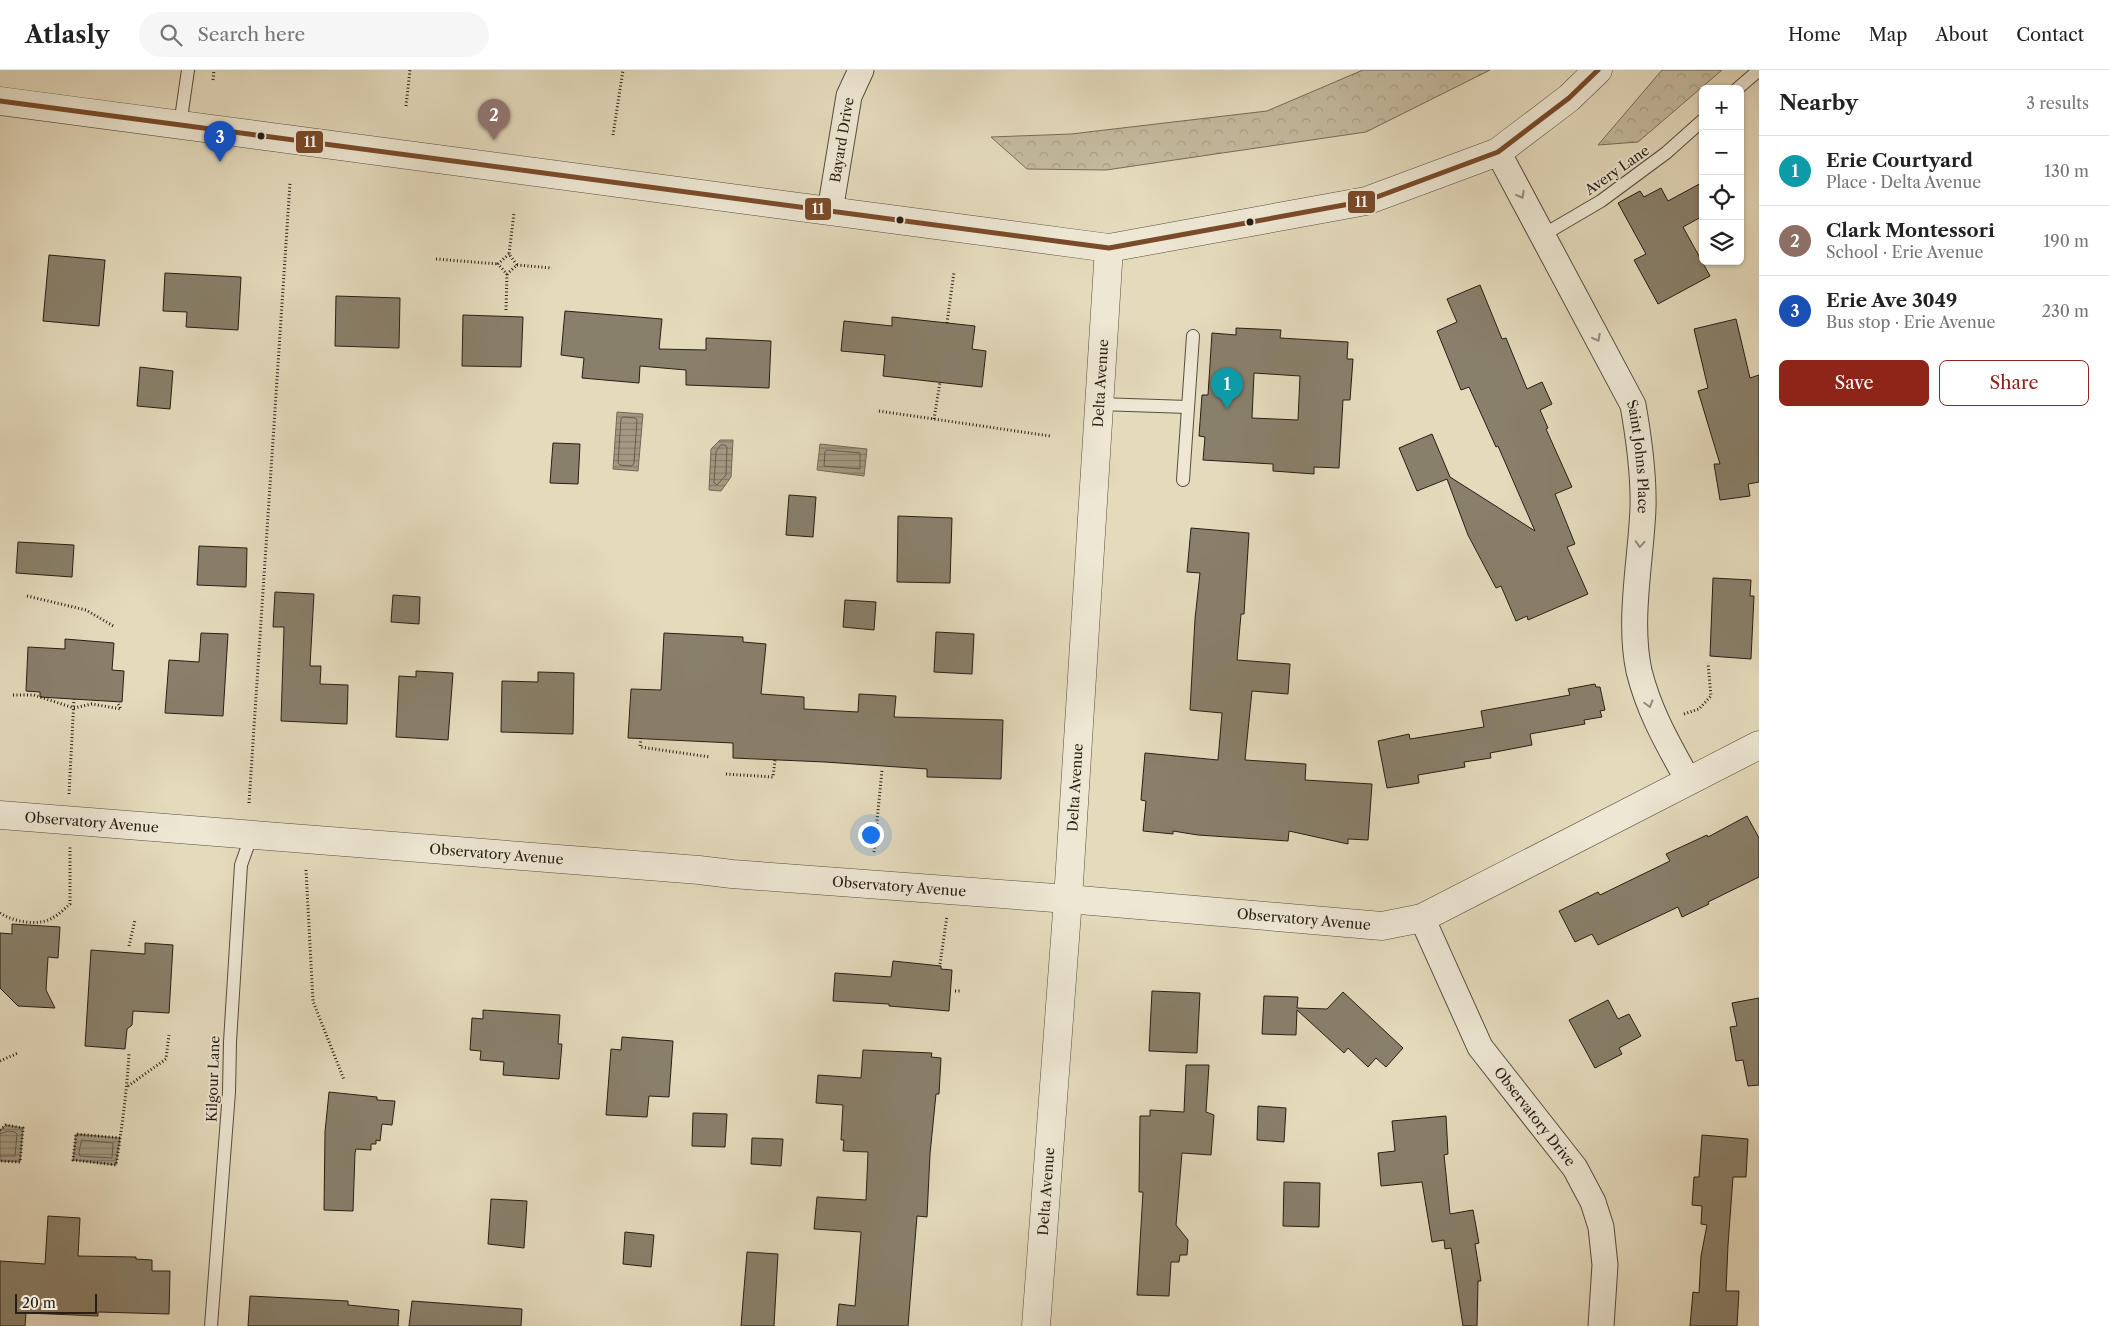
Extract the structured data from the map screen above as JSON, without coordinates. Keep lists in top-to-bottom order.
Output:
{
  "streets": {
    "street": [
      "Bayard Drive",
      "Delta Avenue",
      "Saint Johns Place",
      "Observatory Avenue",
      "Observatory Drive"
    ],
    "lane": ["Avery Lane", "Kilgour Lane"]
  },
  "crossings": [
    ["Avery Lane", "Saint Johns Place"],
    ["Delta Avenue", "Observatory Avenue"],
    ["Saint Johns Place", "Observatory Avenue"],
    ["Observatory Avenue", "Kilgour Lane"],
    ["Observatory Avenue", "Observatory Drive"]
  ],
  "one_way": ["Saint Johns Place"],
  "lines": ["transit line 11"],
  "scale_bar": "20 m",
  "page": {
    "header": "Atlasly",
    "search": "Search here",
    "nav": [
      "Home",
      "Map",
      "About",
      "Contact"
    ],
    "heading": ["Nearby", "3 results"],
    "map_buttons": ["+", "−"],
    "pins": ["2", "3", "1"],
    "list": [
      {
        "mark": "1",
        "name": "Erie Courtyard",
        "note": "Place · Delta Avenue",
        "value": "130 m"
      },
      {
        "mark": "2",
        "name": "Clark Montessori",
        "note": "School · Erie Avenue",
        "value": "190 m"
      },
      {
        "mark": "3",
        "name": "Erie Ave 3049",
        "note": "Bus stop · Erie Avenue",
        "value": "230 m"
      }
    ],
    "buttons": ["Save", "Share"],
    "scale": "20 m"
  }
}
